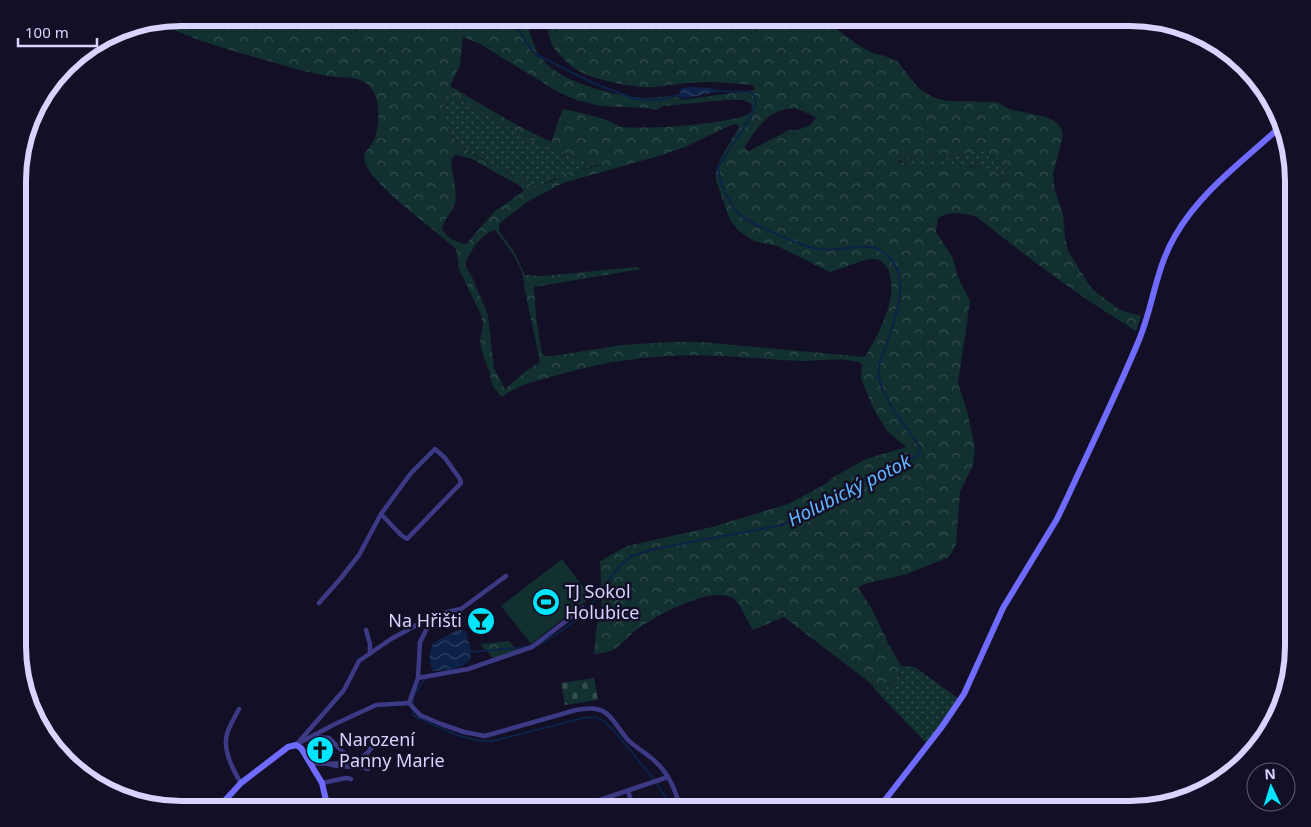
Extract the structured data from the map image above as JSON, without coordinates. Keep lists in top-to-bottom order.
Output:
{
  "water": ["Holubický potok"],
  "places": {
    "sports": ["TJ Sokol Holubice"],
    "bar": ["Na Hřišti"],
    "church": ["Narození Panny Marie"]
  },
  "scale_bar": "100 m",
  "north": "top"
}
